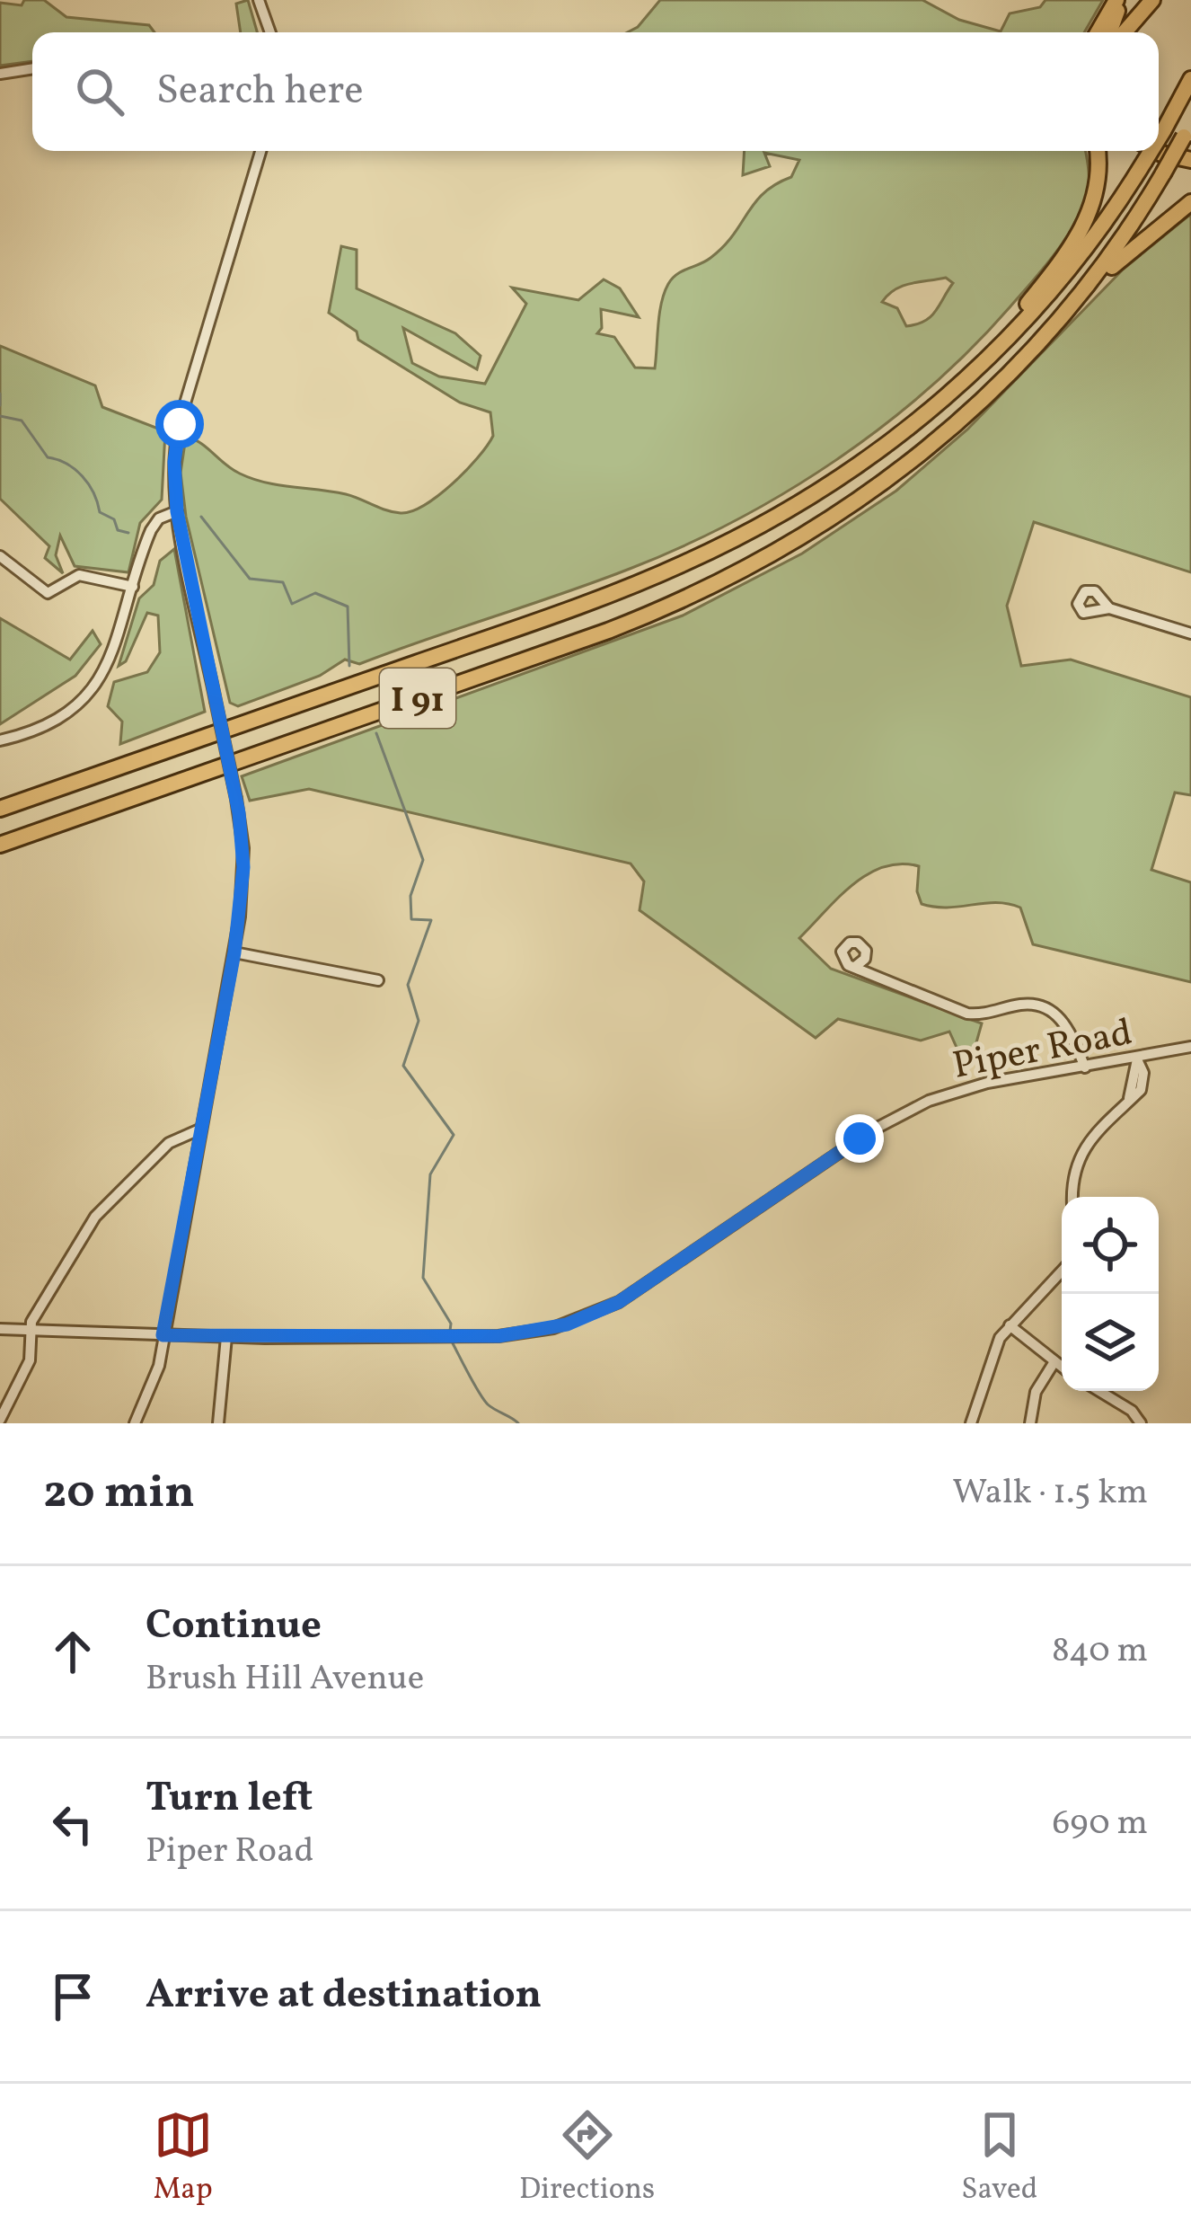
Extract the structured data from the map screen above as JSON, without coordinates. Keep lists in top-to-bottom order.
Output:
{
  "streets": {
    "highway": ["I 91"],
    "street": ["Piper Road"]
  },
  "page": {
    "search": "Search here",
    "heading": ["20 min", "Walk · 1.5 km"],
    "list": [
      ["Continue", "Brush Hill Avenue", "840 m"],
      ["Turn left", "Piper Road", "690 m"],
      "Arrive at destination"
    ],
    "nav": ["Map", "Directions", "Saved"]
  }
}
